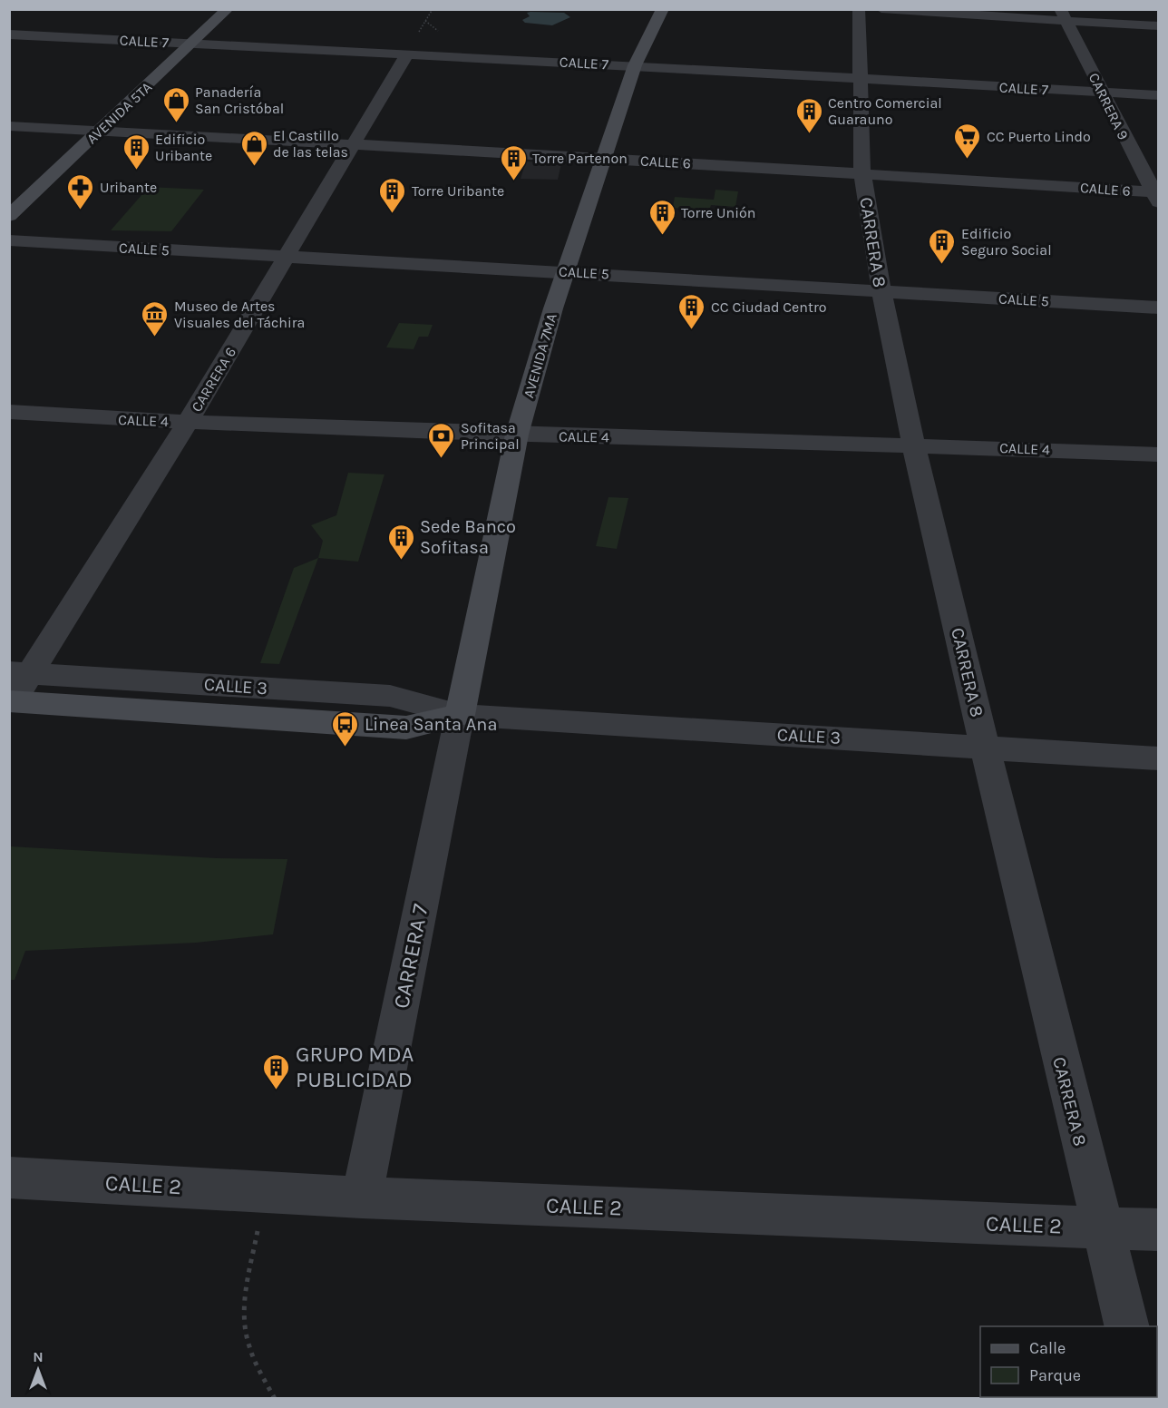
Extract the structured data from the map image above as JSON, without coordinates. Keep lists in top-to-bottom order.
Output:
{
  "streets": {
    "street": [
      "CALLE 7",
      "CARRERA 9",
      "AVENIDA 5TA",
      "CALLE 6",
      "CARRERA 8",
      "CALLE 5",
      "AVENIDA 7MA",
      "CARRERA 6",
      "CALLE 4",
      "CALLE 3",
      "CARRERA 7",
      "CALLE 2"
    ]
  },
  "crossings": [
    ["CALLE 7", "CARRERA 9"],
    ["CALLE 7", "AVENIDA 5TA"],
    ["CALLE 7", "CARRERA 8"],
    ["CALLE 7", "AVENIDA 7MA"],
    ["CALLE 7", "CARRERA 6"],
    ["CARRERA 9", "CALLE 6"],
    ["AVENIDA 5TA", "CALLE 6"],
    ["CALLE 6", "CARRERA 8"],
    ["CALLE 6", "AVENIDA 7MA"],
    ["CALLE 6", "CARRERA 6"],
    ["CARRERA 8", "CALLE 5"],
    ["CARRERA 8", "CALLE 4"],
    ["CARRERA 8", "CALLE 3"],
    ["CARRERA 8", "CALLE 2"],
    ["CALLE 5", "AVENIDA 7MA"],
    ["CALLE 5", "CARRERA 6"],
    ["AVENIDA 7MA", "CALLE 4"],
    ["AVENIDA 7MA", "CALLE 3"],
    ["AVENIDA 7MA", "CARRERA 7"],
    ["CARRERA 6", "CALLE 4"],
    ["CARRERA 6", "CALLE 3"],
    ["CALLE 3", "CARRERA 7"],
    ["CARRERA 7", "CALLE 2"]
  ],
  "places": {
    "shop": ["Panadería San Cristóbal", "El Castillo de las telas"],
    "building": [
      "Centro Comercial Guarauno",
      "Edificio Uribante",
      "Torre Partenon",
      "Torre Uribante",
      "Torre Unión",
      "Edificio Seguro Social",
      "CC Ciudad Centro",
      "Sede Banco Sofitasa",
      "GRUPO MDA PUBLICIDAD"
    ],
    "supermarket": ["CC Puerto Lindo"],
    "pharmacy": ["Uribante"],
    "museum": ["Museo de Artes Visuales del Táchira"],
    "bank": ["Sofitasa Principal"],
    "bus stop": ["Linea Santa Ana"]
  },
  "legend": ["Calle", "Parque"],
  "north": "top"
}
